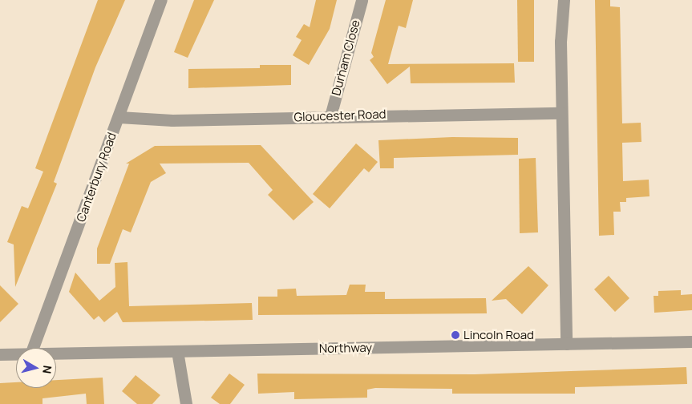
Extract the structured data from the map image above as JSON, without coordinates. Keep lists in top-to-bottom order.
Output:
{
  "streets": {
    "street": [
      "Durham Close",
      "Gloucester Road",
      "Canterbury Road",
      "Northway"
    ]
  },
  "crossings": [
    ["Durham Close", "Gloucester Road"],
    ["Gloucester Road", "Canterbury Road"]
  ],
  "places": ["Lincoln Road"],
  "north": "right"
}
